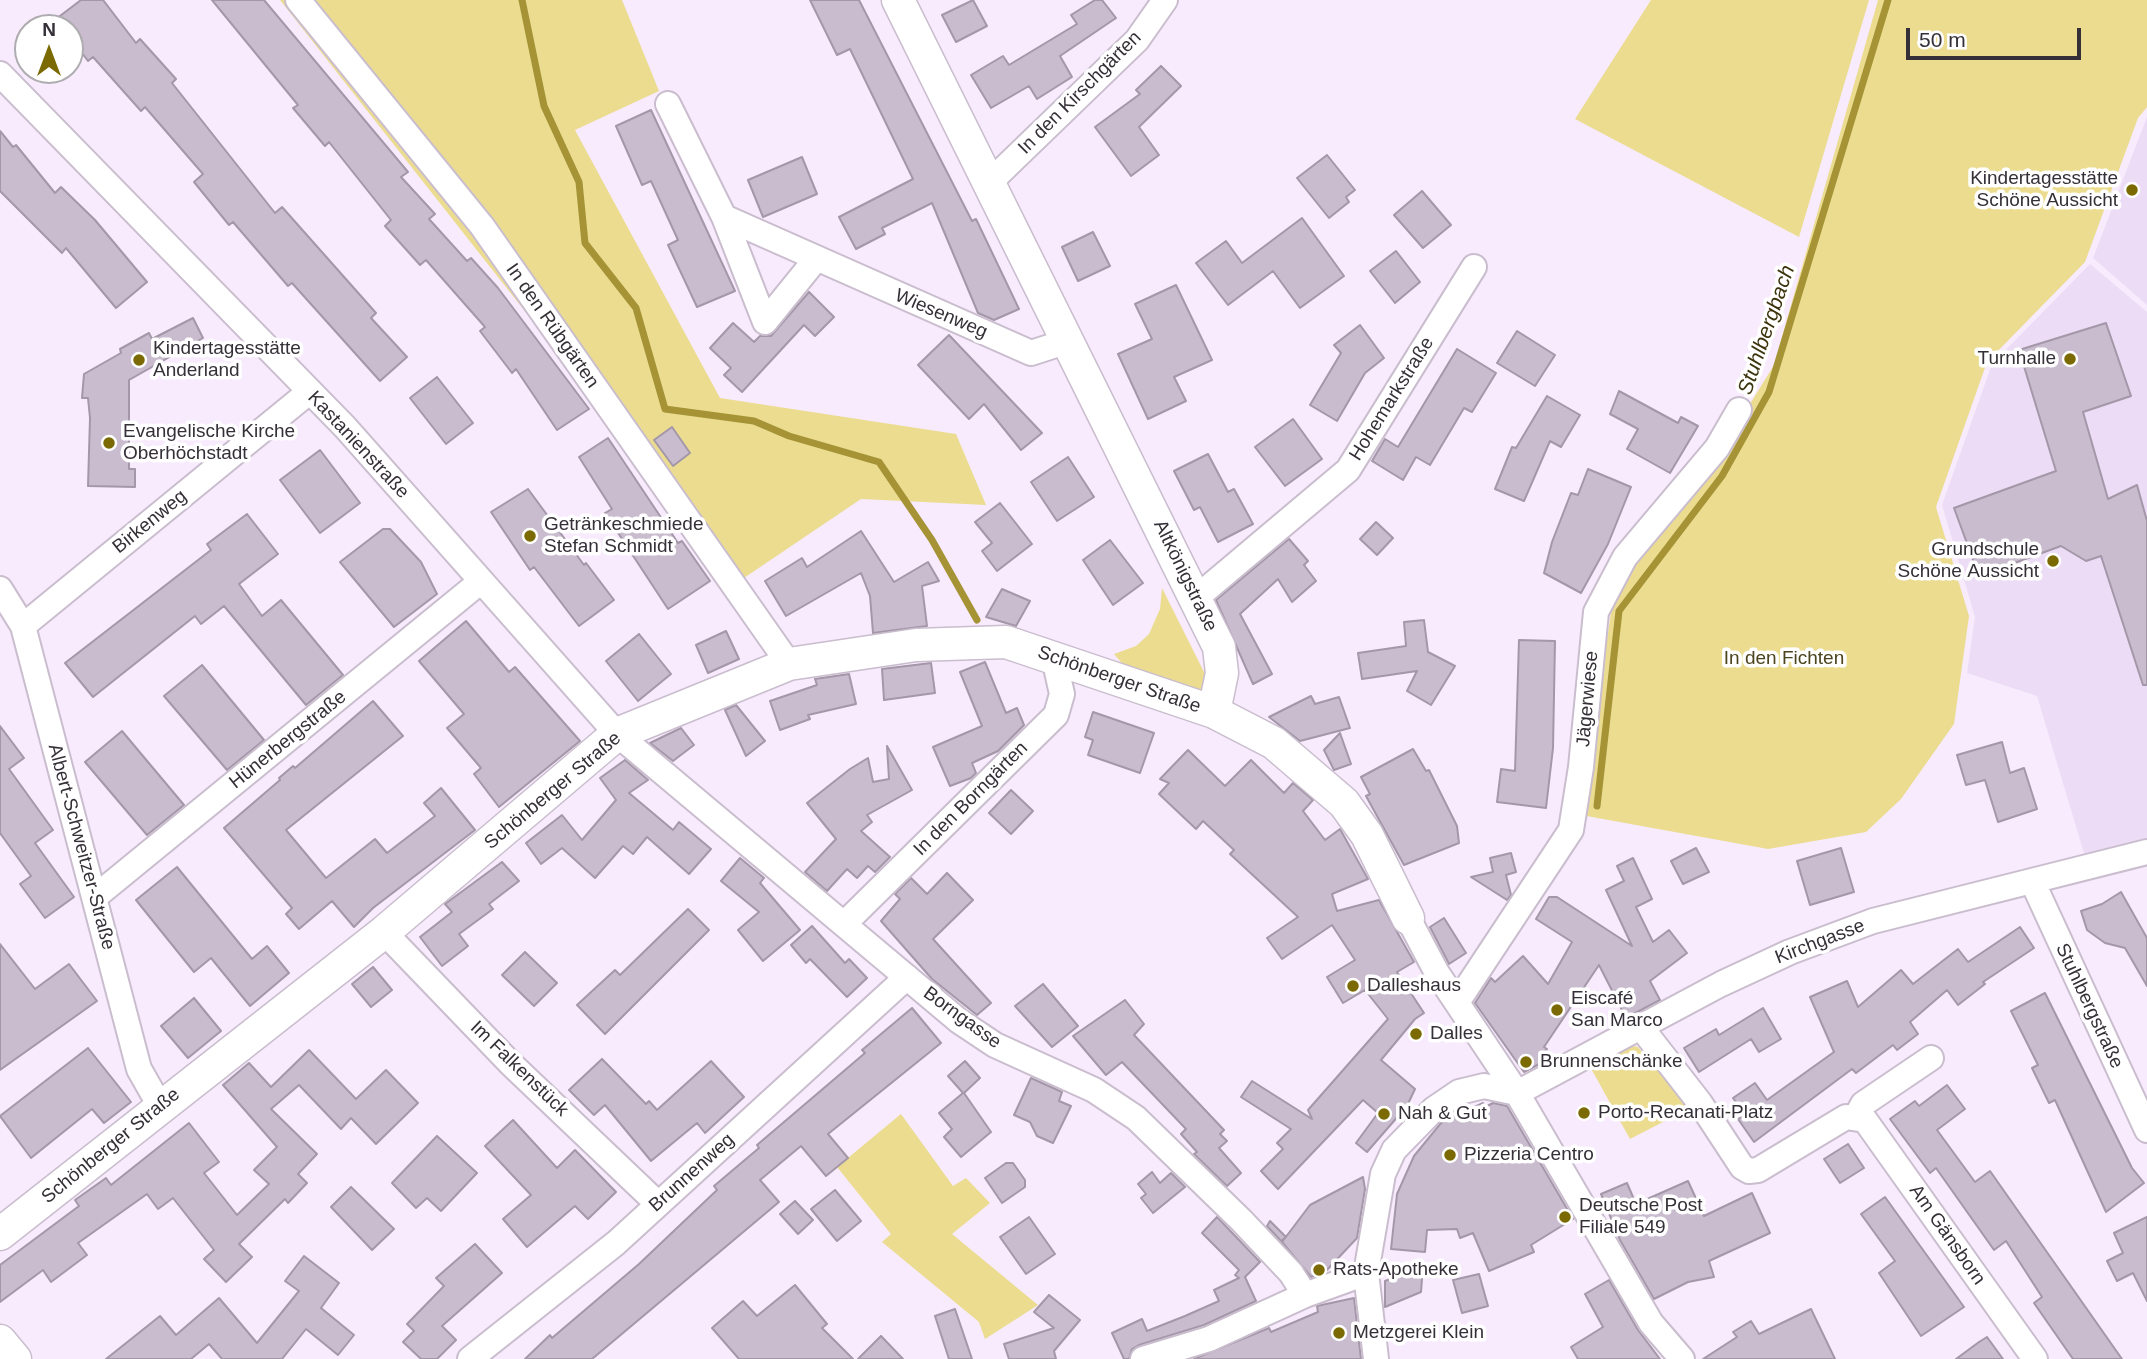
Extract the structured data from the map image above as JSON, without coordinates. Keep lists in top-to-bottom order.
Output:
{
  "streets": {
    "street": [
      "In den Kirschgärten",
      "Wiesenweg",
      "In den Rübgärten",
      "Hohemarkstraße",
      "Kastanienstraße",
      "Birkenweg",
      "Altkönigstraße",
      "Schönberger Straße",
      "Jägerwiese",
      "Hünerbergstraße",
      "In den Borngärten",
      "Albert-Schweitzer-Straße",
      "Kirchgasse",
      "Stuhlbergstraße",
      "Borngasse",
      "Im Falkenstück",
      "Brunnenweg",
      "Am Gänsborn"
    ]
  },
  "crossings": [
    ["In den Kirschgärten", "Altkönigstraße"],
    ["Wiesenweg", "Altkönigstraße"],
    ["In den Rübgärten", "Schönberger Straße"],
    ["Hohemarkstraße", "Altkönigstraße"],
    ["Kastanienstraße", "Birkenweg"],
    ["Kastanienstraße", "Schönberger Straße"],
    ["Kastanienstraße", "Hünerbergstraße"],
    ["Kastanienstraße", "Borngasse"],
    ["Birkenweg", "Albert-Schweitzer-Straße"],
    ["Altkönigstraße", "Schönberger Straße"],
    ["Schönberger Straße", "In den Borngärten"],
    ["Schönberger Straße", "Albert-Schweitzer-Straße"],
    ["Schönberger Straße", "Borngasse"],
    ["Schönberger Straße", "Im Falkenstück"],
    ["Hünerbergstraße", "Albert-Schweitzer-Straße"],
    ["In den Borngärten", "Borngasse"],
    ["Kirchgasse", "Stuhlbergstraße"],
    ["Borngasse", "Brunnenweg"],
    ["Im Falkenstück", "Brunnenweg"]
  ],
  "water": ["Stuhlbergbach"],
  "parks": ["In den Fichten"],
  "places": [
    "Kindertagesstätte Schöne Aussicht",
    "Turnhalle",
    "Kindertagesstätte Anderland",
    "Evangelische Kirche Oberhöchstadt",
    "Getränkeschmiede Stefan Schmidt",
    "Grundschule Schöne Aussicht",
    "Dalleshaus",
    "Eiscafé San Marco",
    "Dalles",
    "Brunnenschänke",
    "Porto-Recanati-Platz",
    "Nah & Gut",
    "Pizzeria Centro",
    "Deutsche Post Filiale 549",
    "Rats-Apotheke",
    "Metzgerei Klein"
  ],
  "scale_bar": "50 m",
  "north": "top"
}
